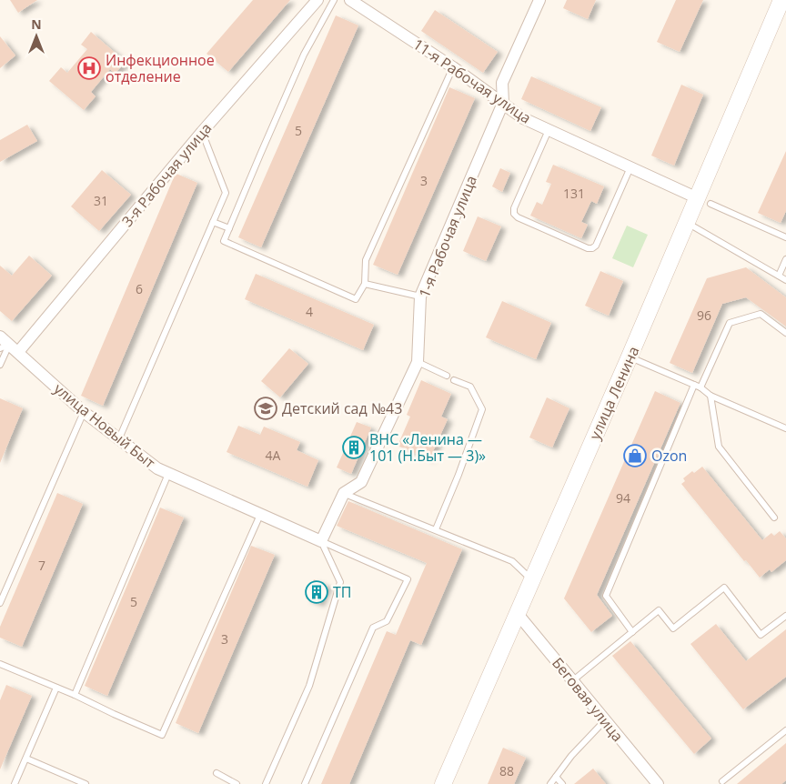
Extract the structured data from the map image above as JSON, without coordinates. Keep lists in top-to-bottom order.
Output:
{
  "streets": {
    "main road": ["улица Ленина"],
    "street": [
      "11-я Рабочая улица",
      "3-я Рабочая улица",
      "1-я Рабочая улица",
      "улица Новый Быт",
      "Беговая улица"
    ]
  },
  "crossings": [
    ["11-я Рабочая улица", "1-я Рабочая улица"],
    ["11-я Рабочая улица", "улица Ленина"],
    ["3-я Рабочая улица", "улица Новый Быт"],
    ["1-я Рабочая улица", "улица Новый Быт"],
    ["улица Ленина", "Беговая улица"]
  ],
  "places": {
    "hospital": ["Инфекционное отделение"],
    "school or university": ["Детский сад №43"],
    "building": ["ВНС «Ленина — 101 (Н.Быт — 3)»", "ТП"],
    "shop": ["Ozon"]
  },
  "house_numbers": [
    "5",
    "3",
    "131",
    "31",
    "6",
    "4",
    "96",
    "4А",
    "94",
    "7",
    "5",
    "3",
    "88"
  ],
  "north": "top"
}
